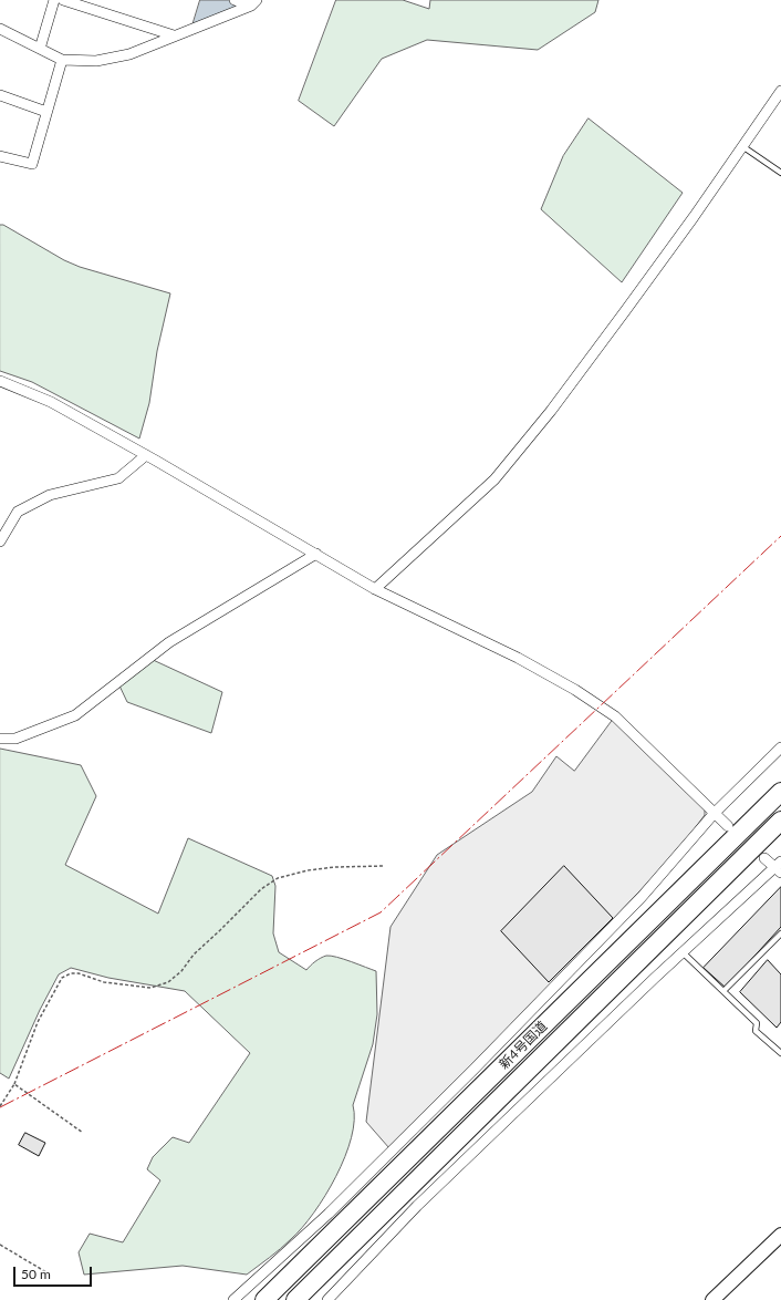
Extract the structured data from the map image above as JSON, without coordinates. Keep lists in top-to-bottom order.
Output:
{
  "streets": {
    "highway": ["新4号国道"]
  },
  "scale_bar": "50 m"
}
